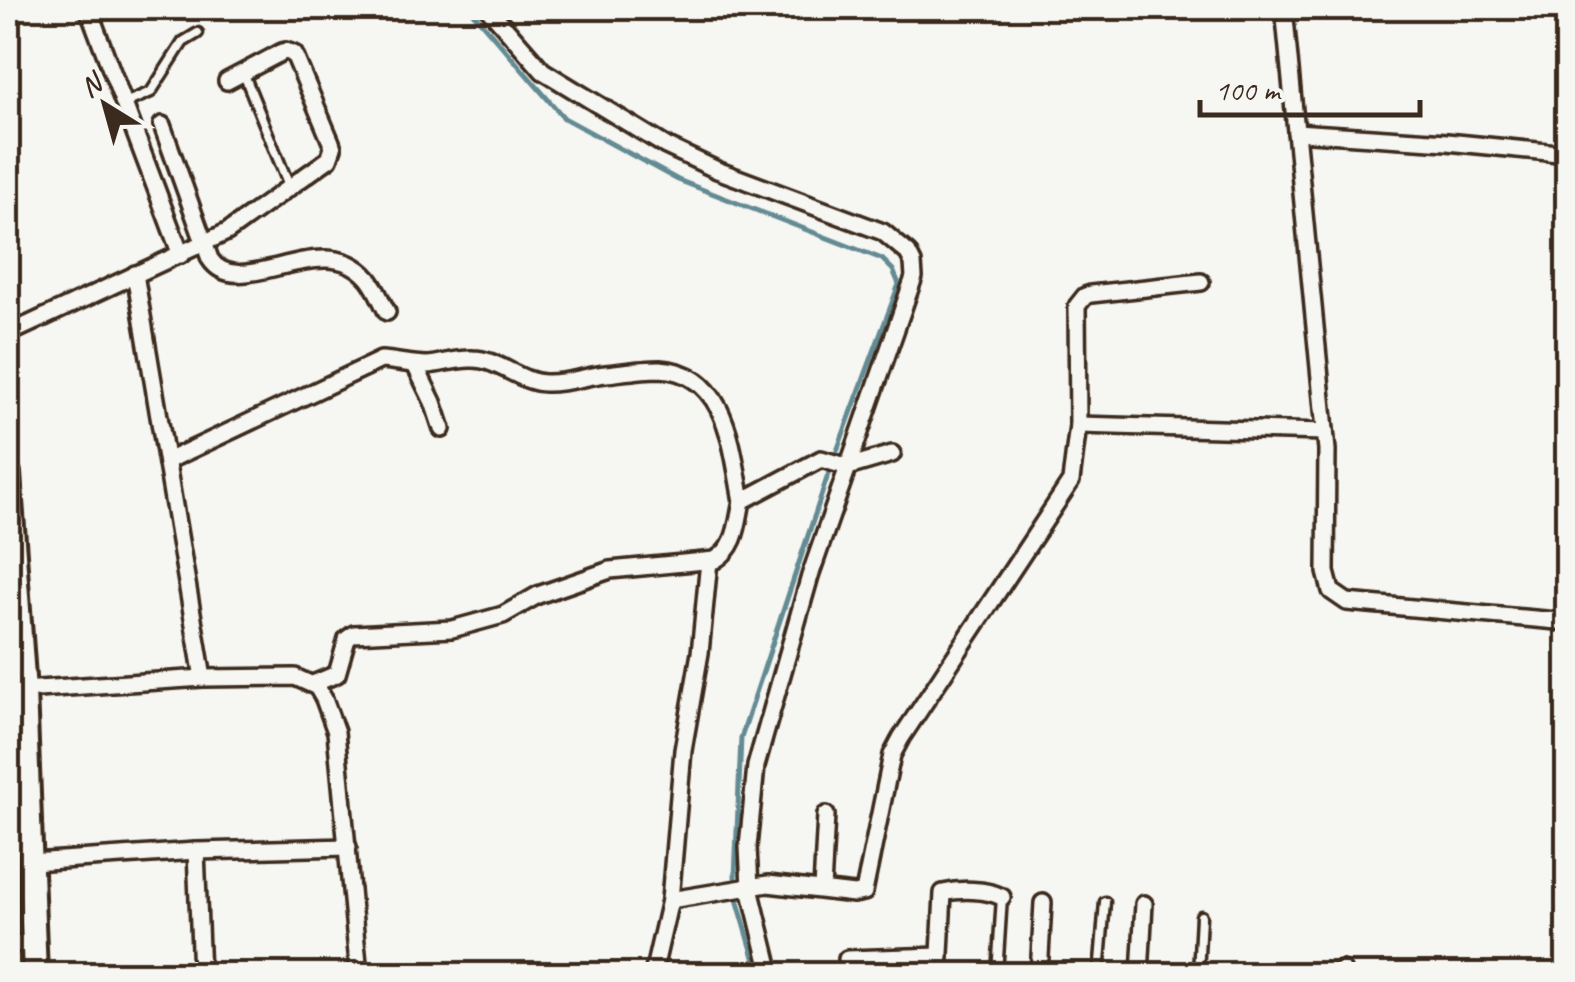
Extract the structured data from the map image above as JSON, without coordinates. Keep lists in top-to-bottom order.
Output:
{
  "scale_bar": "100 m",
  "north": "top left"
}
